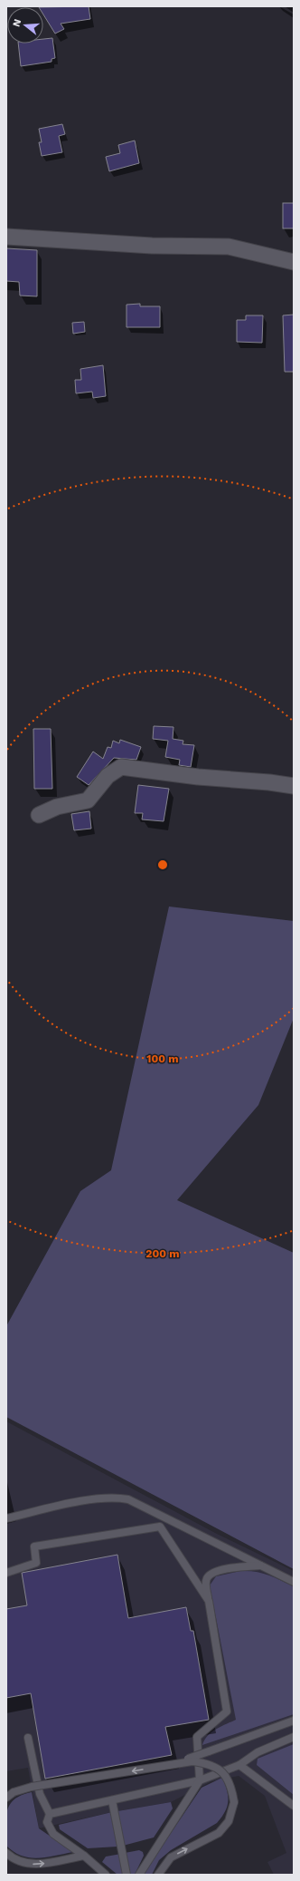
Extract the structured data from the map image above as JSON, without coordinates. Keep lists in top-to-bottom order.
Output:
{
  "north": "left",
  "rings": ["100 m", "200 m"]
}
